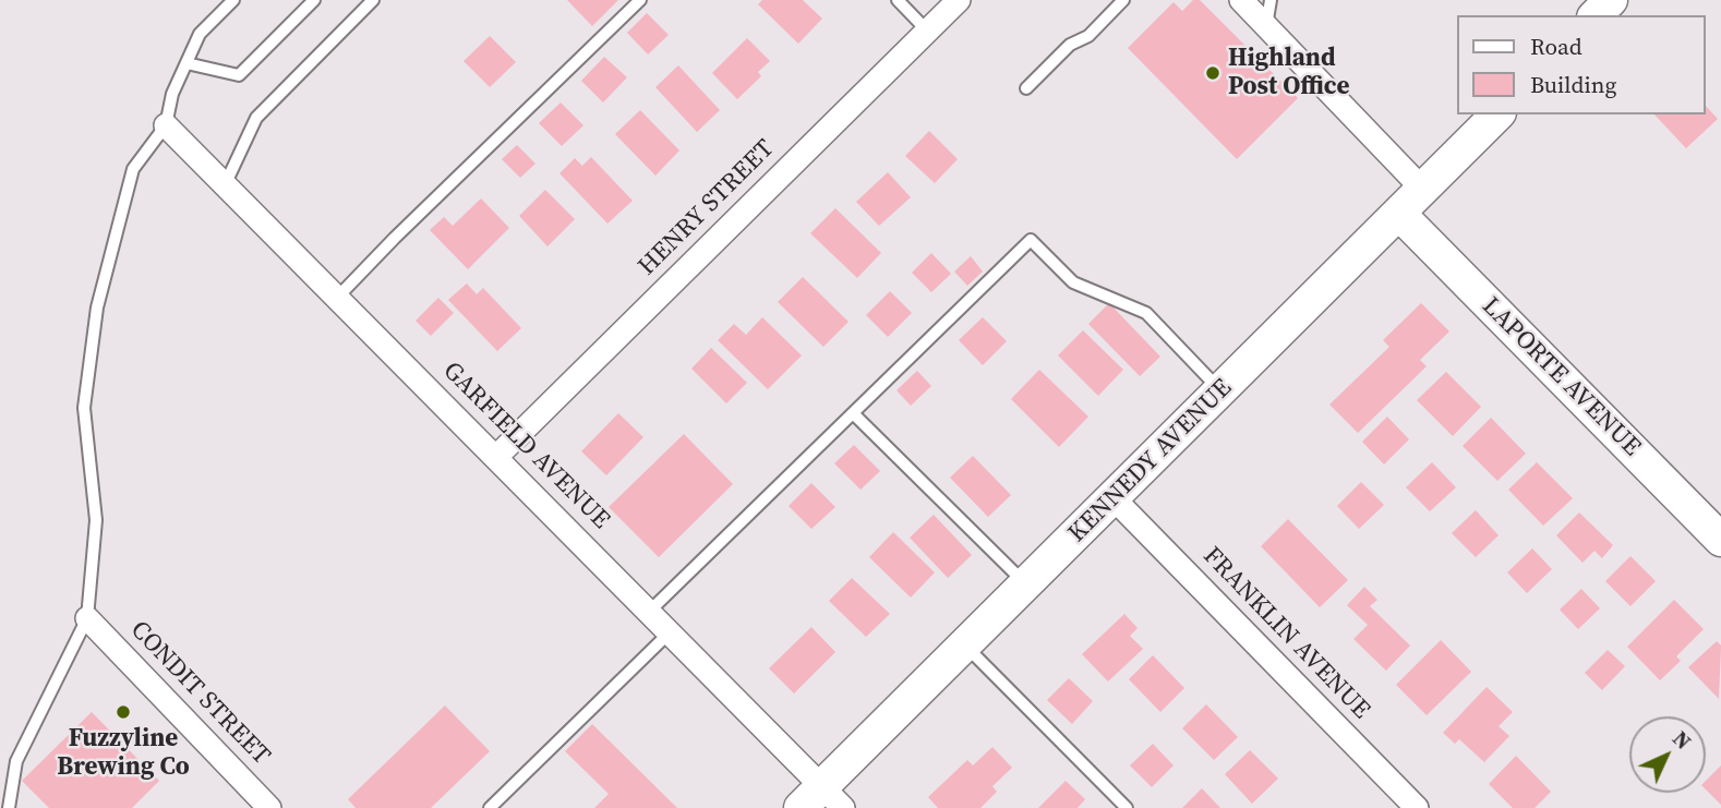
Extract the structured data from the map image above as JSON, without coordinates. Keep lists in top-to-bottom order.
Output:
{
  "streets": {
    "street": [
      "HENRY STREET",
      "LAPORTE AVENUE",
      "GARFIELD AVENUE",
      "KENNEDY AVENUE",
      "FRANKLIN AVENUE",
      "CONDIT STREET"
    ]
  },
  "crossings": [
    ["HENRY STREET", "GARFIELD AVENUE"],
    ["LAPORTE AVENUE", "KENNEDY AVENUE"],
    ["GARFIELD AVENUE", "KENNEDY AVENUE"],
    ["KENNEDY AVENUE", "FRANKLIN AVENUE"]
  ],
  "places": ["Highland Post Office", "Fuzzyline Brewing Co"],
  "legend": ["Road", "Building"],
  "north": "top right"
}
